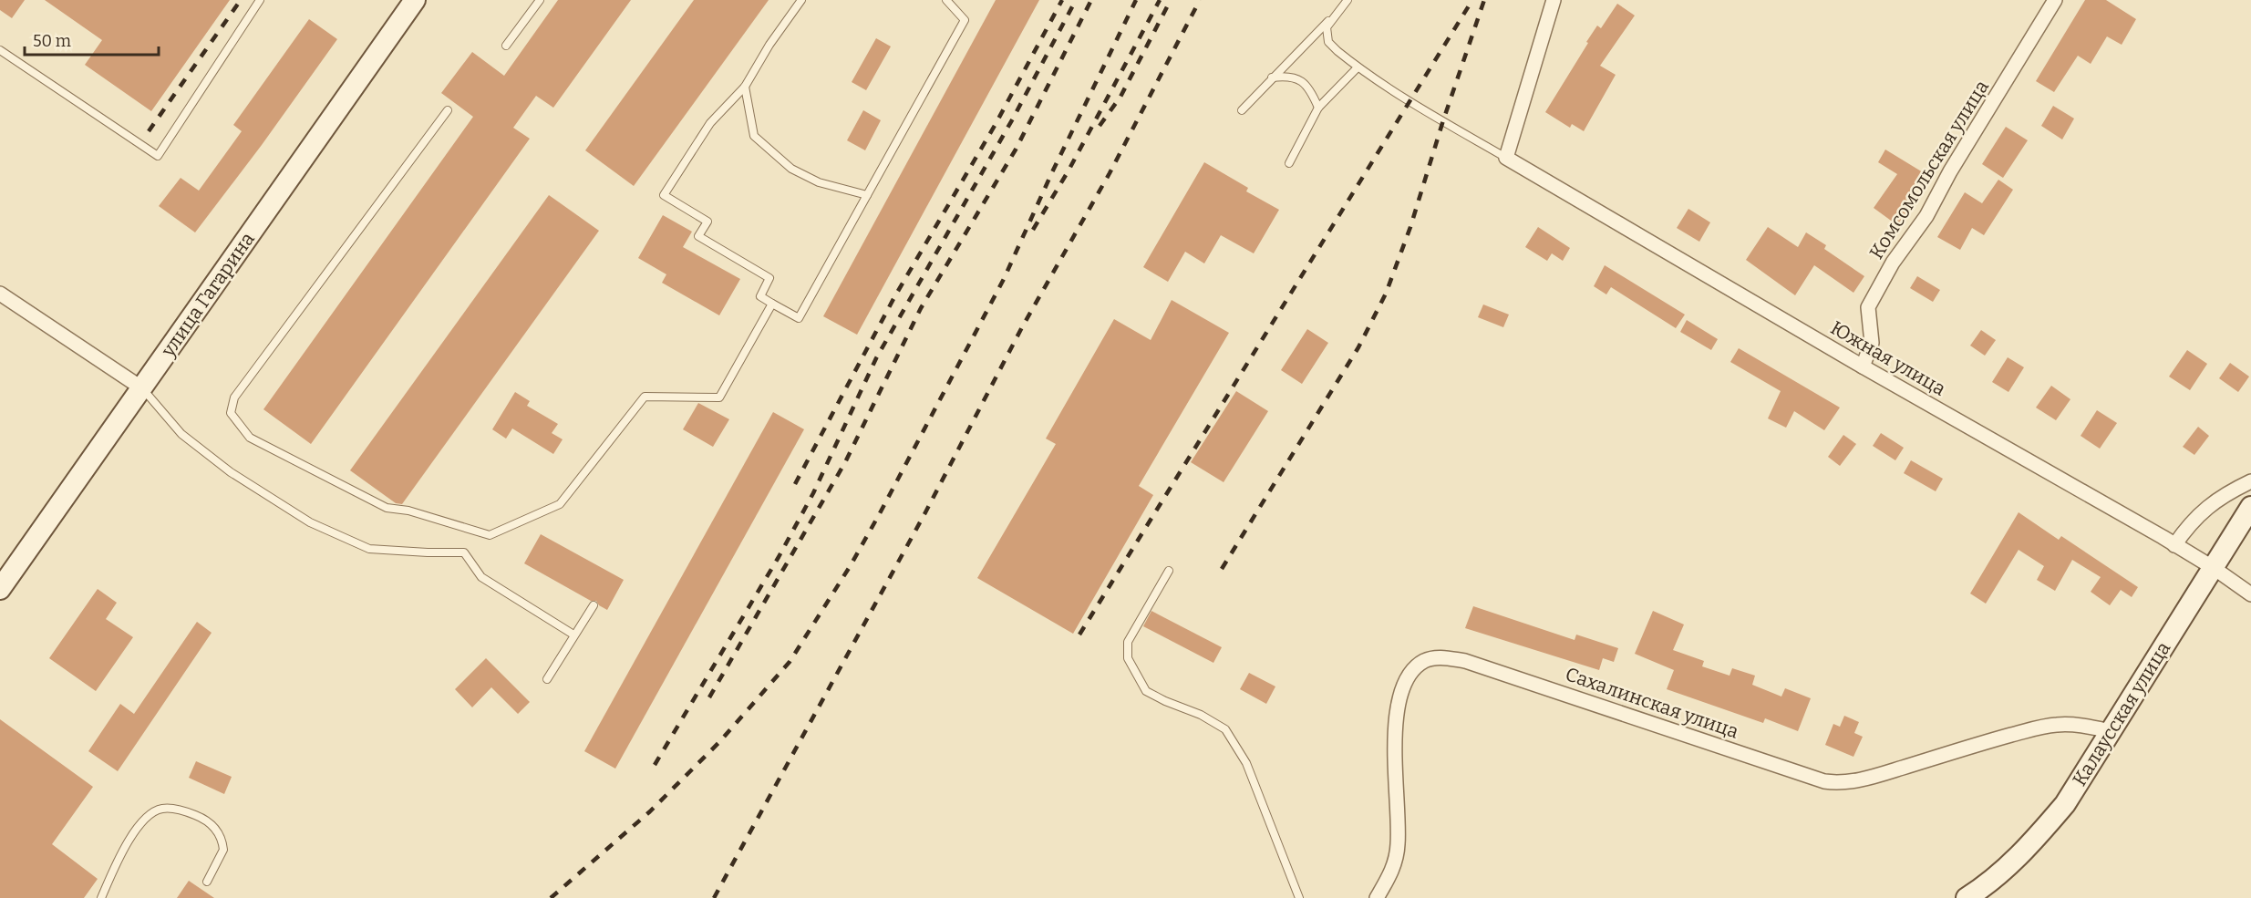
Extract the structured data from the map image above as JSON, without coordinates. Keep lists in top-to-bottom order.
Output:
{
  "streets": {
    "street": [
      "Комсомольская улица",
      "улица Гагарина",
      "Южная улица",
      "Сахалинская улица",
      "Калаусская улица"
    ]
  },
  "crossings": [
    ["Комсомольская улица", "Южная улица"],
    ["Южная улица", "Калаусская улица"],
    ["Сахалинская улица", "Калаусская улица"]
  ],
  "scale_bar": "50 m"
}
